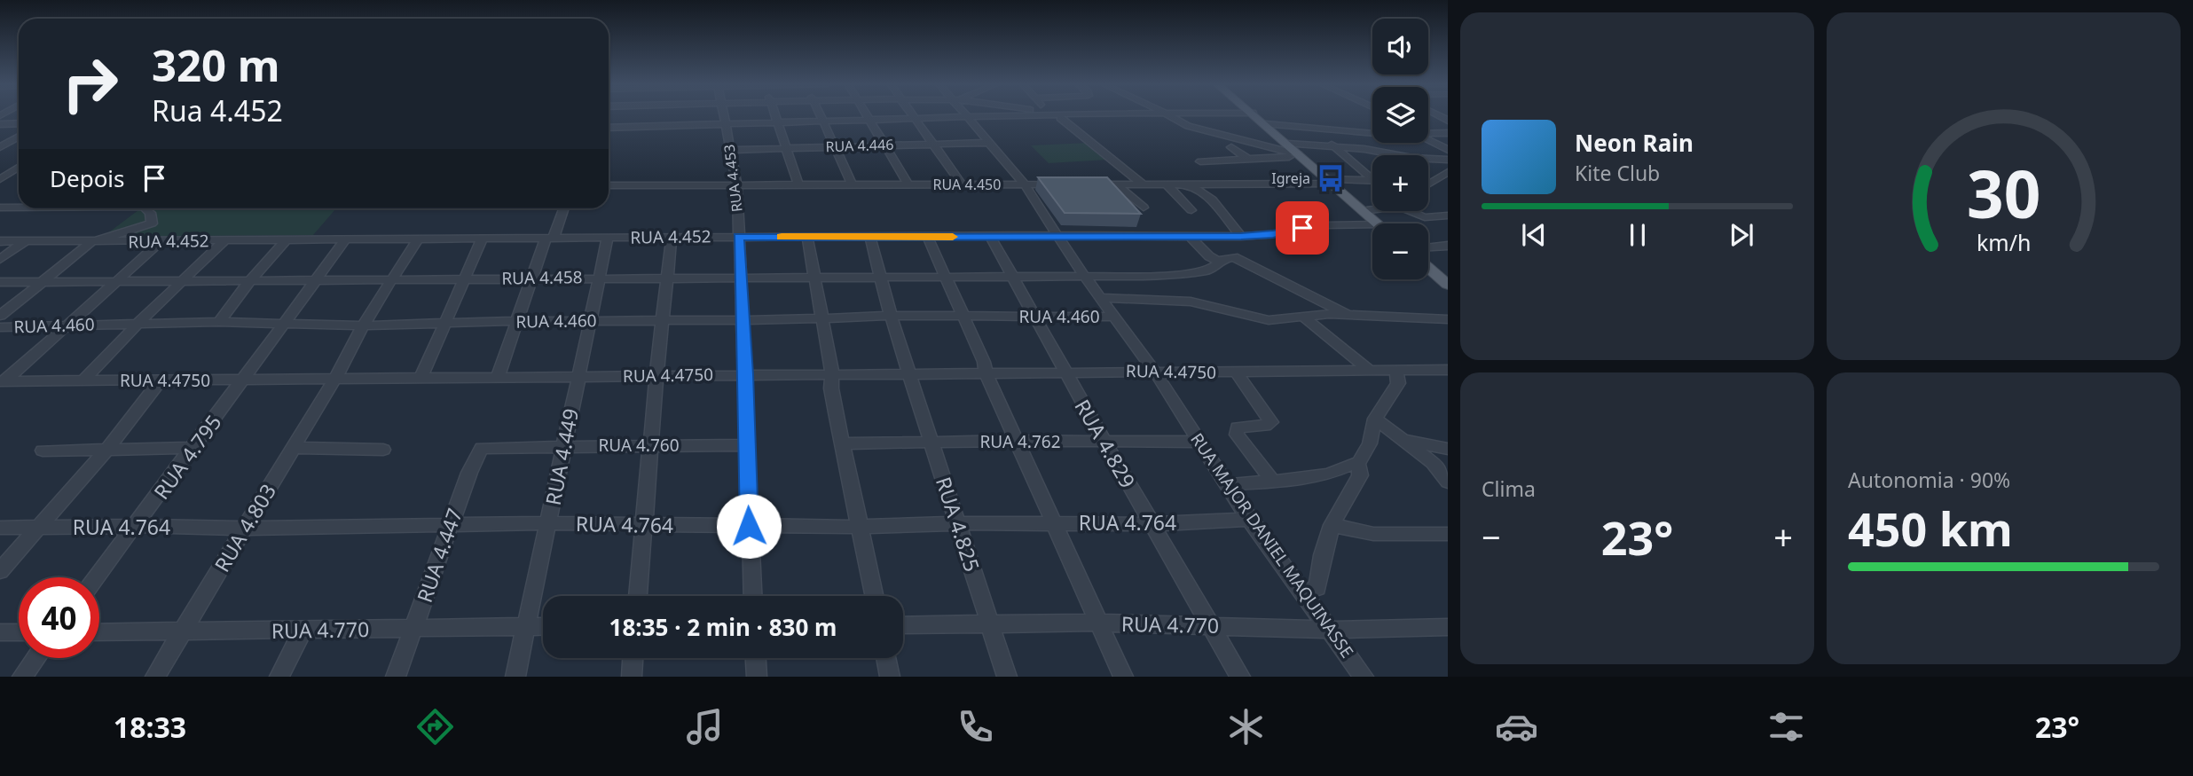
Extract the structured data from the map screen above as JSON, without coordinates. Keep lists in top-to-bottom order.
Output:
{
  "streets": {
    "street": [
      "RUA 4.446",
      "RUA 4.453",
      "RUA 4.450",
      "RUA 4.452",
      "RUA 4.458",
      "RUA 4.460",
      "RUA 4.4750",
      "RUA 4.762",
      "RUA 4.829",
      "RUA 4.760",
      "RUA 4.795",
      "RUA 4.449",
      "RUA 4.764",
      "RUA 4.825",
      "RUA 4.803",
      "RUA MAJOR DANIEL MAQUINASSE",
      "RUA 4.447",
      "RUA 4.770"
    ]
  },
  "crossings": [
    ["RUA 4.446", "RUA 4.453"],
    ["RUA 4.446", "RUA MAJOR DANIEL MAQUINASSE"],
    ["RUA 4.453", "RUA 4.450"],
    ["RUA 4.453", "RUA 4.452"],
    ["RUA 4.453", "RUA 4.458"],
    ["RUA 4.453", "RUA 4.460"],
    ["RUA 4.453", "RUA 4.4750"],
    ["RUA 4.453", "RUA 4.760"],
    ["RUA 4.453", "RUA 4.764"],
    ["RUA 4.450", "RUA MAJOR DANIEL MAQUINASSE"],
    ["RUA 4.452", "RUA 4.829"],
    ["RUA 4.452", "RUA 4.795"],
    ["RUA 4.452", "RUA 4.449"],
    ["RUA 4.452", "RUA 4.825"],
    ["RUA 4.452", "RUA 4.803"],
    ["RUA 4.452", "RUA MAJOR DANIEL MAQUINASSE"],
    ["RUA 4.458", "RUA 4.829"],
    ["RUA 4.458", "RUA 4.795"],
    ["RUA 4.458", "RUA 4.449"],
    ["RUA 4.458", "RUA 4.825"],
    ["RUA 4.458", "RUA 4.803"],
    ["RUA 4.458", "RUA MAJOR DANIEL MAQUINASSE"],
    ["RUA 4.460", "RUA 4.829"],
    ["RUA 4.460", "RUA 4.795"],
    ["RUA 4.460", "RUA 4.449"],
    ["RUA 4.460", "RUA 4.825"],
    ["RUA 4.460", "RUA 4.803"],
    ["RUA 4.460", "RUA MAJOR DANIEL MAQUINASSE"],
    ["RUA 4.4750", "RUA 4.829"],
    ["RUA 4.4750", "RUA 4.795"],
    ["RUA 4.4750", "RUA 4.449"],
    ["RUA 4.4750", "RUA 4.825"],
    ["RUA 4.4750", "RUA 4.803"],
    ["RUA 4.4750", "RUA MAJOR DANIEL MAQUINASSE"],
    ["RUA 4.762", "RUA 4.829"],
    ["RUA 4.762", "RUA 4.825"],
    ["RUA 4.762", "RUA MAJOR DANIEL MAQUINASSE"],
    ["RUA 4.829", "RUA 4.764"],
    ["RUA 4.829", "RUA 4.770"],
    ["RUA 4.760", "RUA 4.449"],
    ["RUA 4.760", "RUA 4.447"],
    ["RUA 4.795", "RUA 4.764"],
    ["RUA 4.449", "RUA 4.764"],
    ["RUA 4.449", "RUA 4.770"],
    ["RUA 4.764", "RUA 4.825"],
    ["RUA 4.764", "RUA 4.803"],
    ["RUA 4.764", "RUA MAJOR DANIEL MAQUINASSE"],
    ["RUA 4.764", "RUA 4.447"],
    ["RUA 4.825", "RUA 4.770"],
    ["RUA 4.803", "RUA 4.770"],
    ["RUA MAJOR DANIEL MAQUINASSE", "RUA 4.770"],
    ["RUA 4.447", "RUA 4.770"]
  ],
  "places": {
    "bus stop": ["Igreja"]
  },
  "page": {
    "map_buttons": ["+", "−"],
    "turn": ["320 m", "Rua 4.452"],
    "song": ["Neon Rain", "Kite Club"],
    "then": "Depois",
    "tile": [
      "Clima",
      ["Autonomia · 90%", "450 km"]
    ],
    "heat": ["−", "23°", "+"],
    "limit": "40",
    "trip": "18:35 · 2 min · 830 m",
    "tabs": ["18:33", "23°"],
    "gauge": ["30", "km/h"]
  }
}
